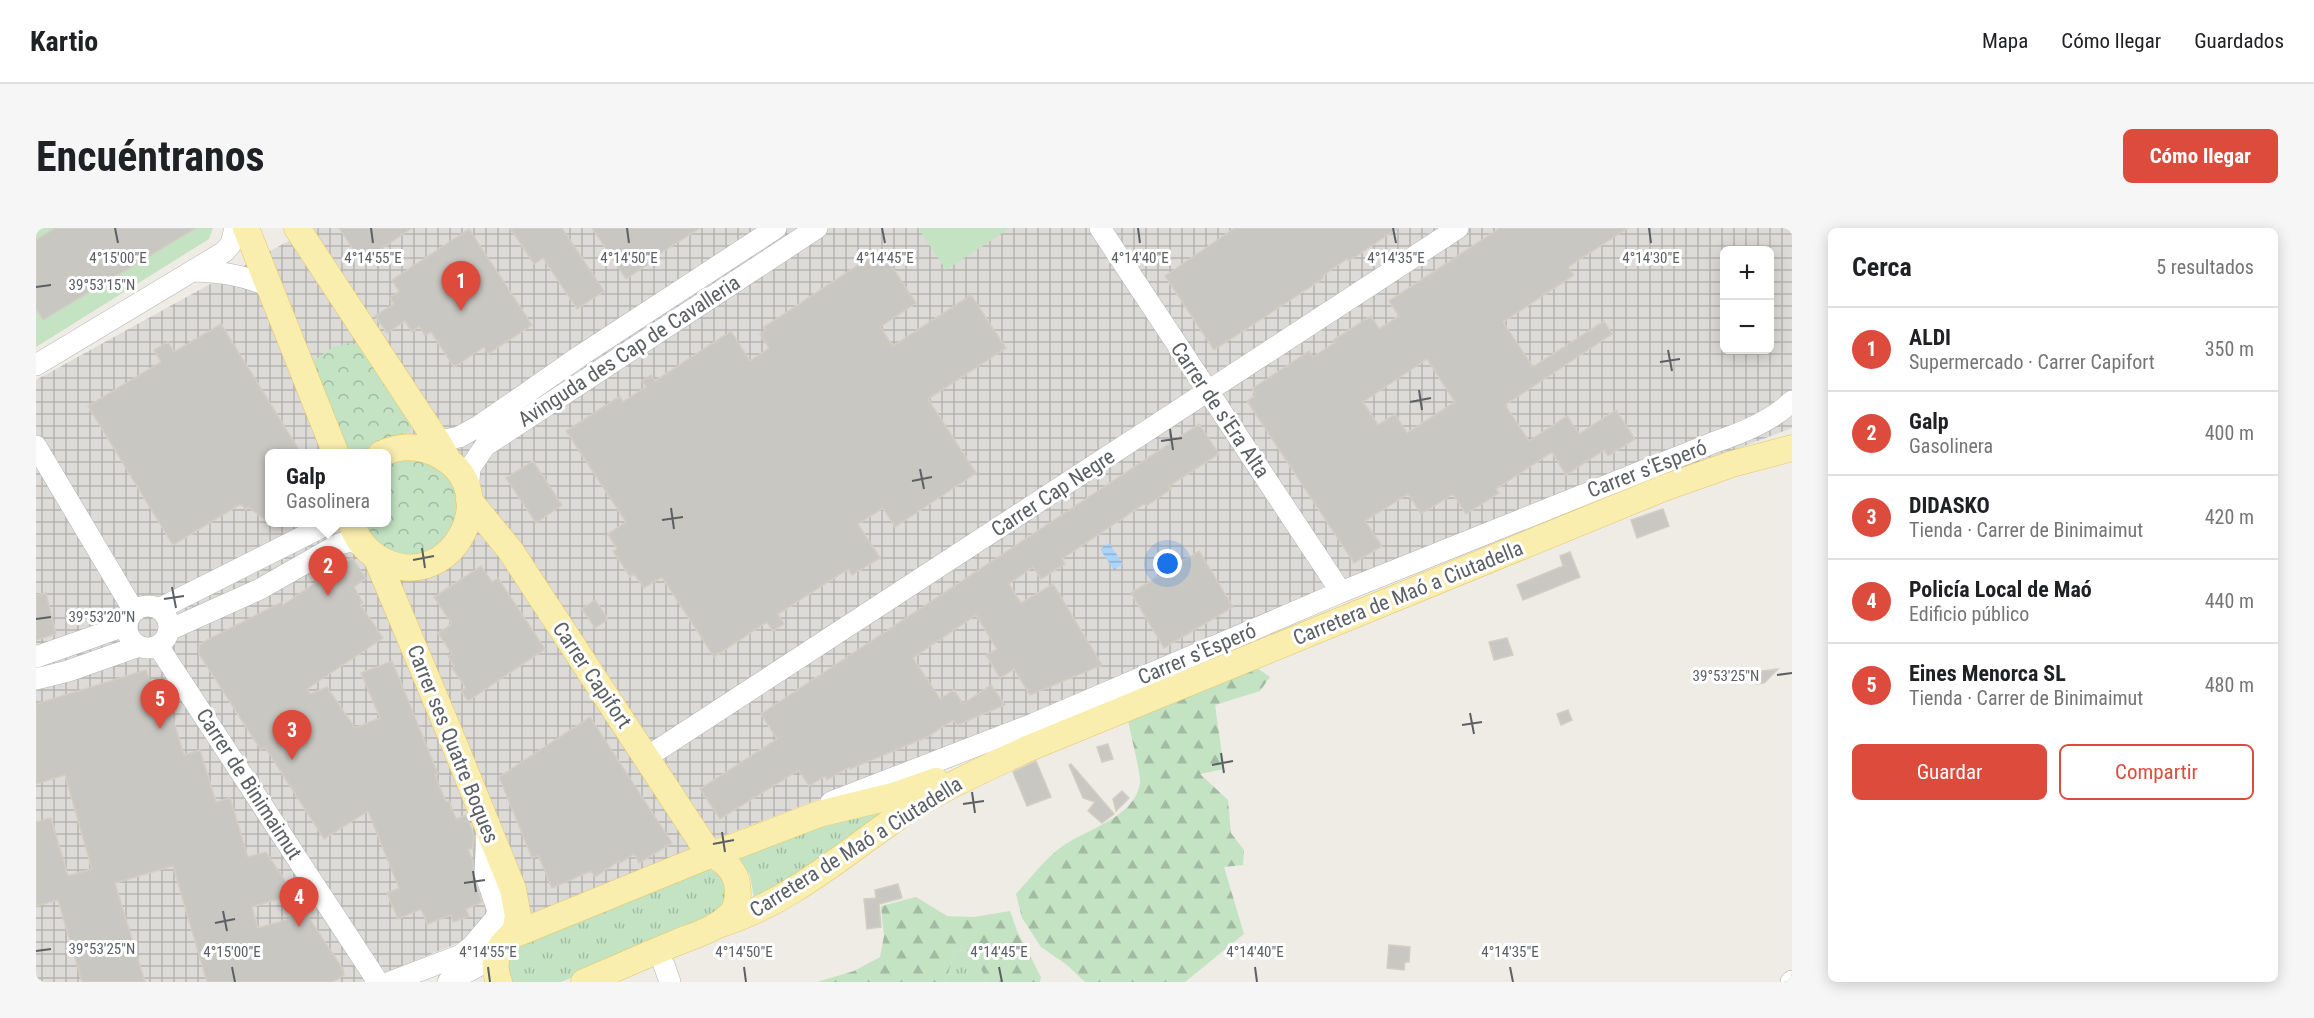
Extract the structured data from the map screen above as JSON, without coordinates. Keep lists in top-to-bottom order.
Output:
{
  "streets": {
    "main road": ["Carretera de Maó a Ciutadella", "Carrer Capifort", "Carrer ses Quatre Boques"],
    "street": [
      "Avinguda des Cap de Cavalleria",
      "Carrer de s'Era Alta",
      "Carrer s'Esperó",
      "Carrer Cap Negre",
      "Carrer de Binimaimut"
    ]
  },
  "crossings": [
    ["Avinguda des Cap de Cavalleria", "Carrer Capifort"],
    ["Carrer de s'Era Alta", "Carrer s'Esperó"],
    ["Carrer de s'Era Alta", "Carrer Cap Negre"],
    ["Carrer s'Esperó", "Carretera de Maó a Ciutadella"],
    ["Carrer Cap Negre", "Carrer Capifort"],
    ["Carretera de Maó a Ciutadella", "Carrer Capifort"],
    ["Carretera de Maó a Ciutadella", "Carrer ses Quatre Boques"]
  ],
  "page": {
    "header": "Kartio",
    "nav": ["Mapa", "Cómo llegar", "Guardados"],
    "buttons": [
      "Cómo llegar",
      ["Guardar", "Compartir"]
    ],
    "title": "Encuéntranos",
    "heading": ["Cerca", "5 resultados"],
    "map_buttons": ["+", "−"],
    "pins": [
      "1",
      "2",
      "5",
      "3",
      "4"
    ],
    "list": [
      {
        "mark": "1",
        "name": "ALDI",
        "note": "Supermercado · Carrer Capifort",
        "value": "350 m"
      },
      {
        "mark": "2",
        "name": "Galp",
        "note": "Gasolinera",
        "value": "400 m"
      },
      {
        "mark": "3",
        "name": "DIDASKO",
        "note": "Tienda · Carrer de Binimaimut",
        "value": "420 m"
      },
      {
        "mark": "4",
        "name": "Policía Local de Maó",
        "note": "Edificio público",
        "value": "440 m"
      },
      {
        "mark": "5",
        "name": "Eines Menorca SL",
        "note": "Tienda · Carrer de Binimaimut",
        "value": "480 m"
      }
    ],
    "popup": ["Galp", "Gasolinera"]
  },
  "coordinates": [
    "4°14'35\"E",
    "4°15'00\"E",
    "4°14'55\"E",
    "4°14'50\"E",
    "4°14'45\"E",
    "4°14'40\"E",
    "4°14'30\"E",
    "39°53'15\"N",
    "39°53'20\"N",
    "39°53'25\"N"
  ]
}
